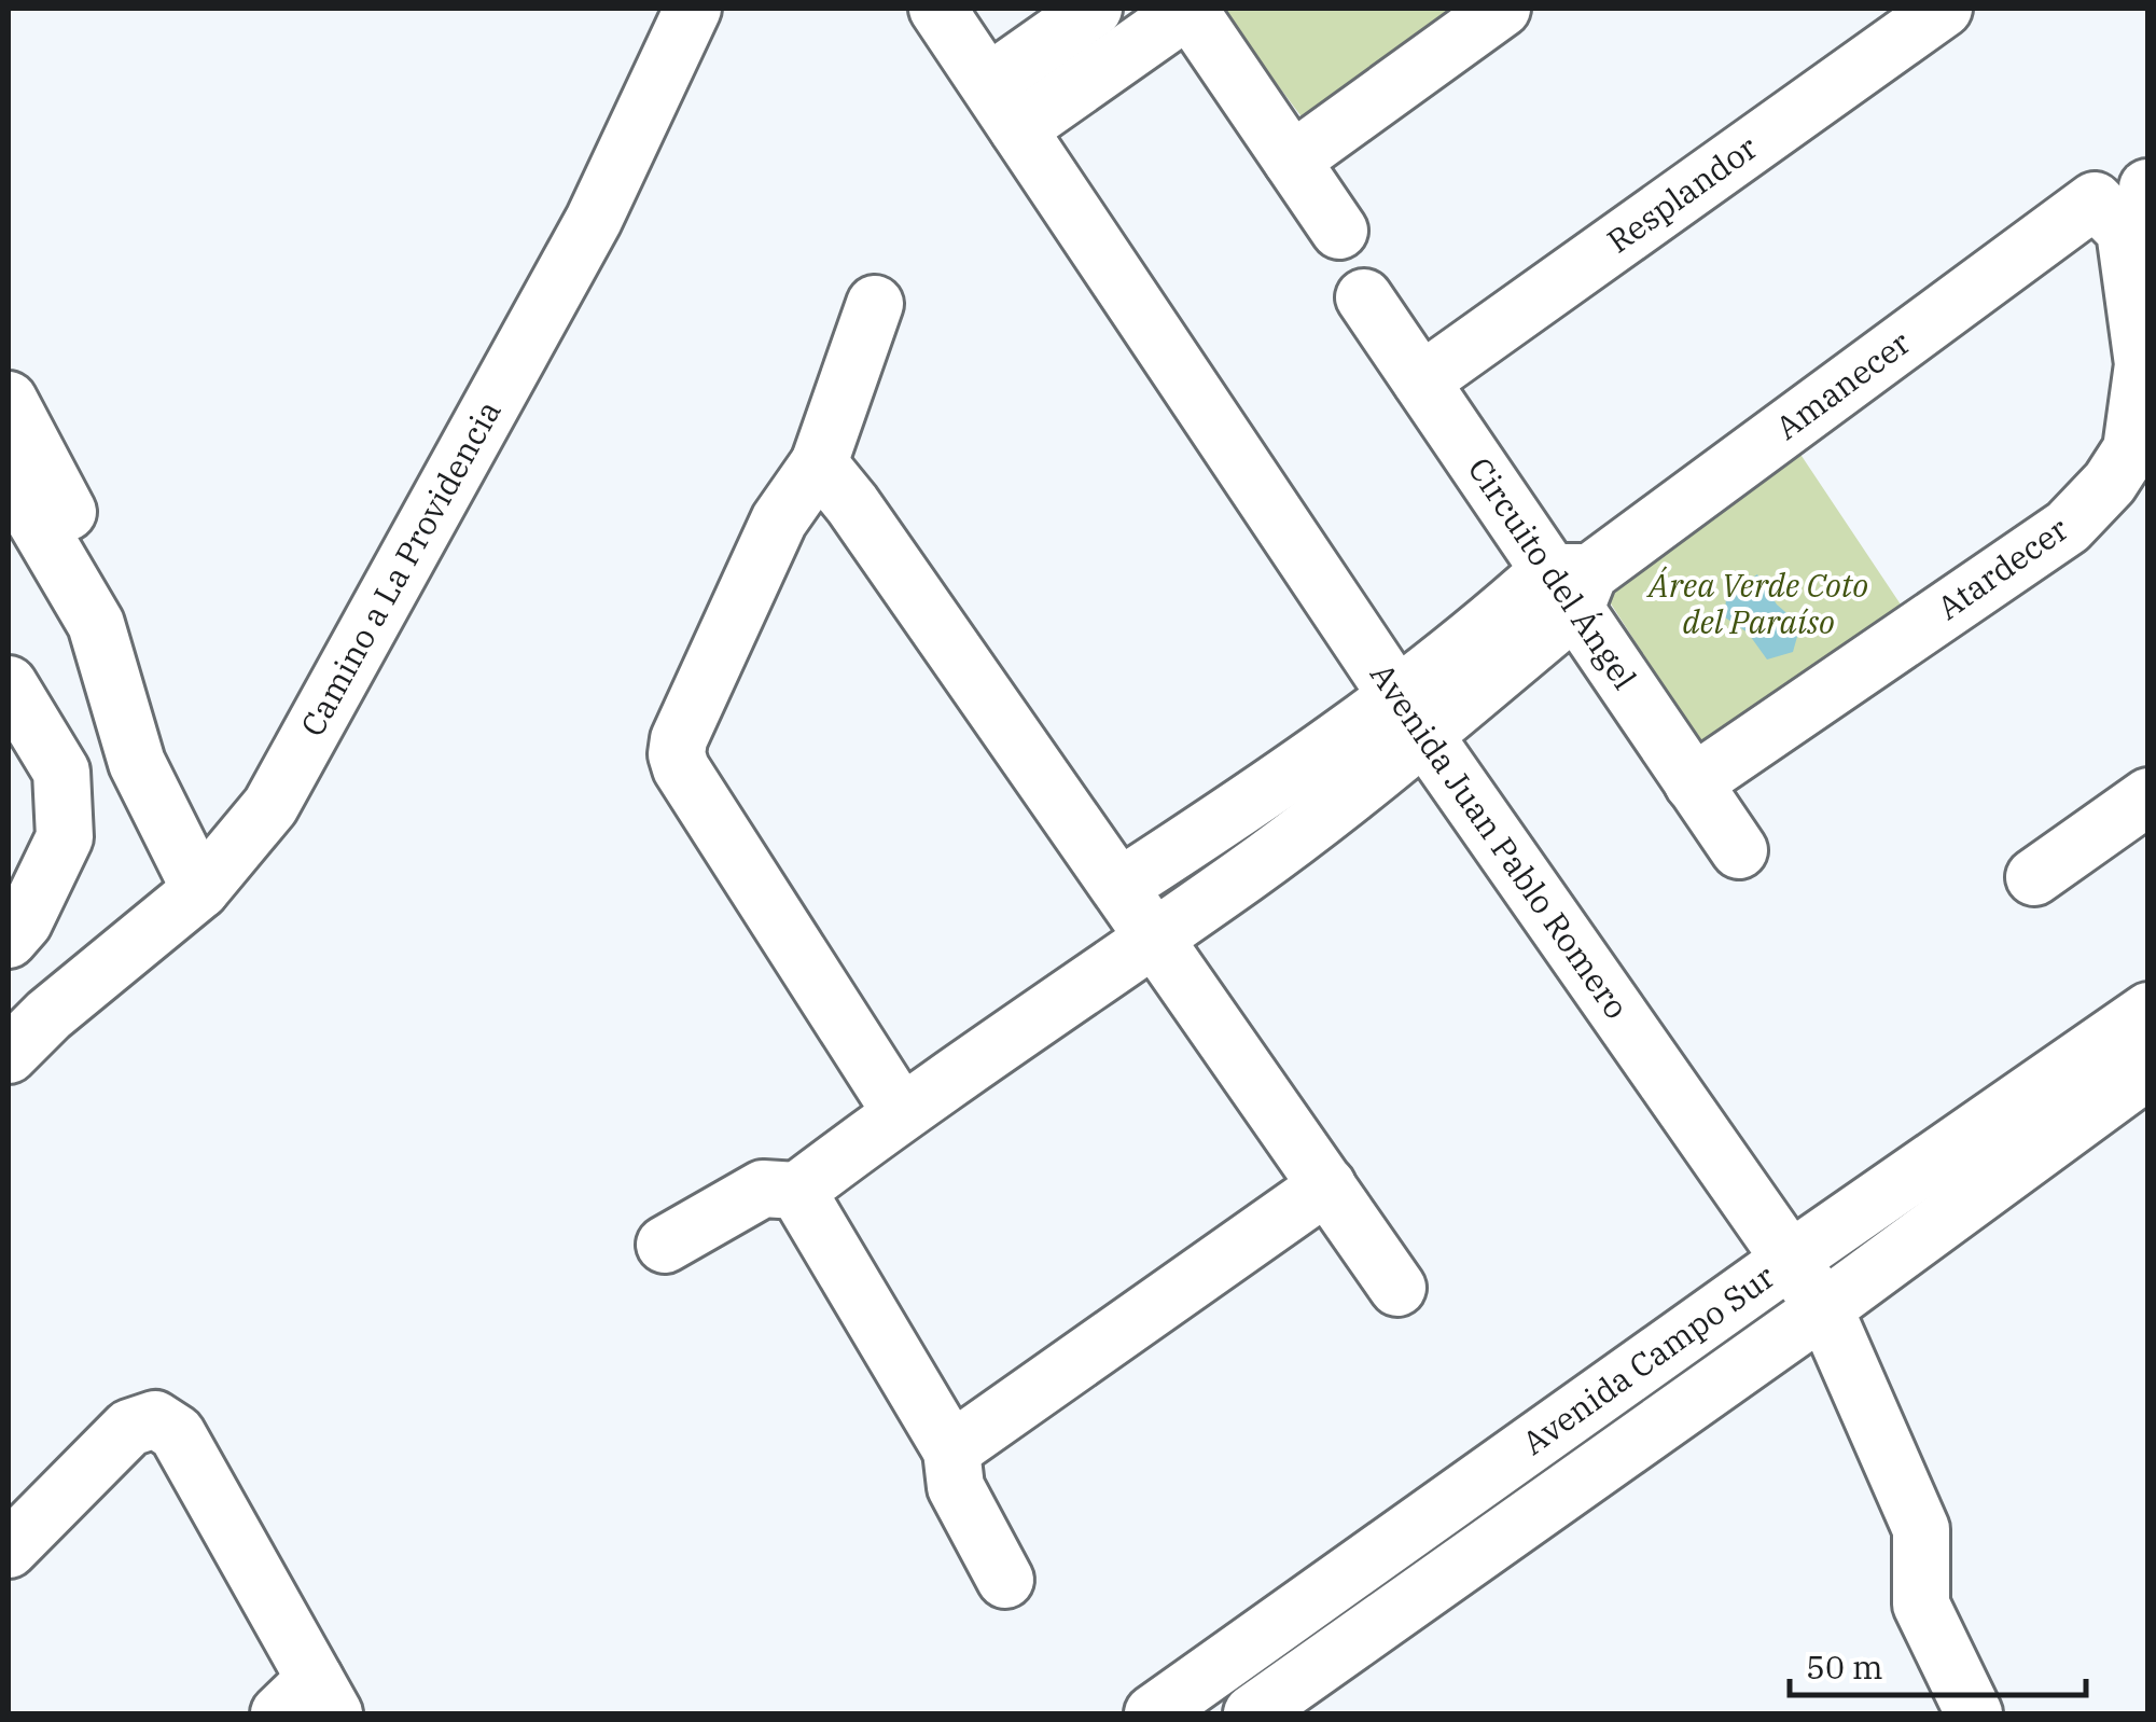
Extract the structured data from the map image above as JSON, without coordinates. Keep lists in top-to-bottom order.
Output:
{
  "streets": {
    "street": [
      "Resplandor",
      "Amanecer",
      "Camino a La Providencia",
      "Atardecer",
      "Circuito del Ángel",
      "Avenida Juan Pablo Romero",
      "Avenida Campo Sur"
    ]
  },
  "crossings": [
    ["Resplandor", "Circuito del Ángel"],
    ["Amanecer", "Atardecer"],
    ["Amanecer", "Circuito del Ángel"],
    ["Amanecer", "Avenida Juan Pablo Romero"],
    ["Atardecer", "Circuito del Ángel"],
    ["Avenida Juan Pablo Romero", "Avenida Campo Sur"]
  ],
  "parks": ["Área Verde Coto del Paraíso"],
  "scale_bar": "50 m"
}
